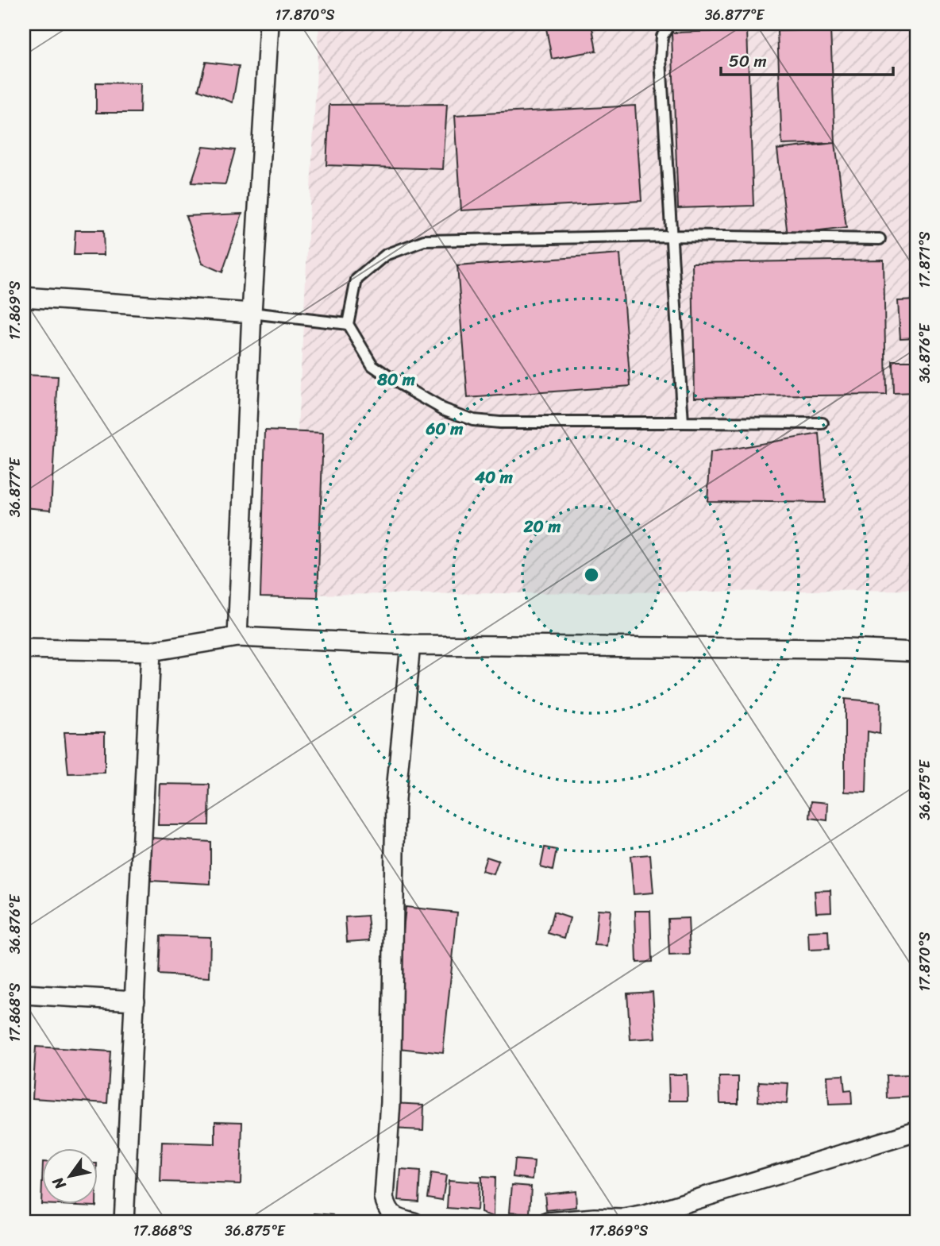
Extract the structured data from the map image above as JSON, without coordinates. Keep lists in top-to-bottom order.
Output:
{
  "scale_bar": "50 m",
  "north": "bottom left",
  "coordinates": [
    "17.870°S",
    "36.877°E",
    "17.871°S",
    "17.869°S",
    "36.876°E",
    "36.875°E",
    "17.868°S"
  ],
  "rings": [
    "80 m",
    "60 m",
    "40 m",
    "20 m"
  ]
}
